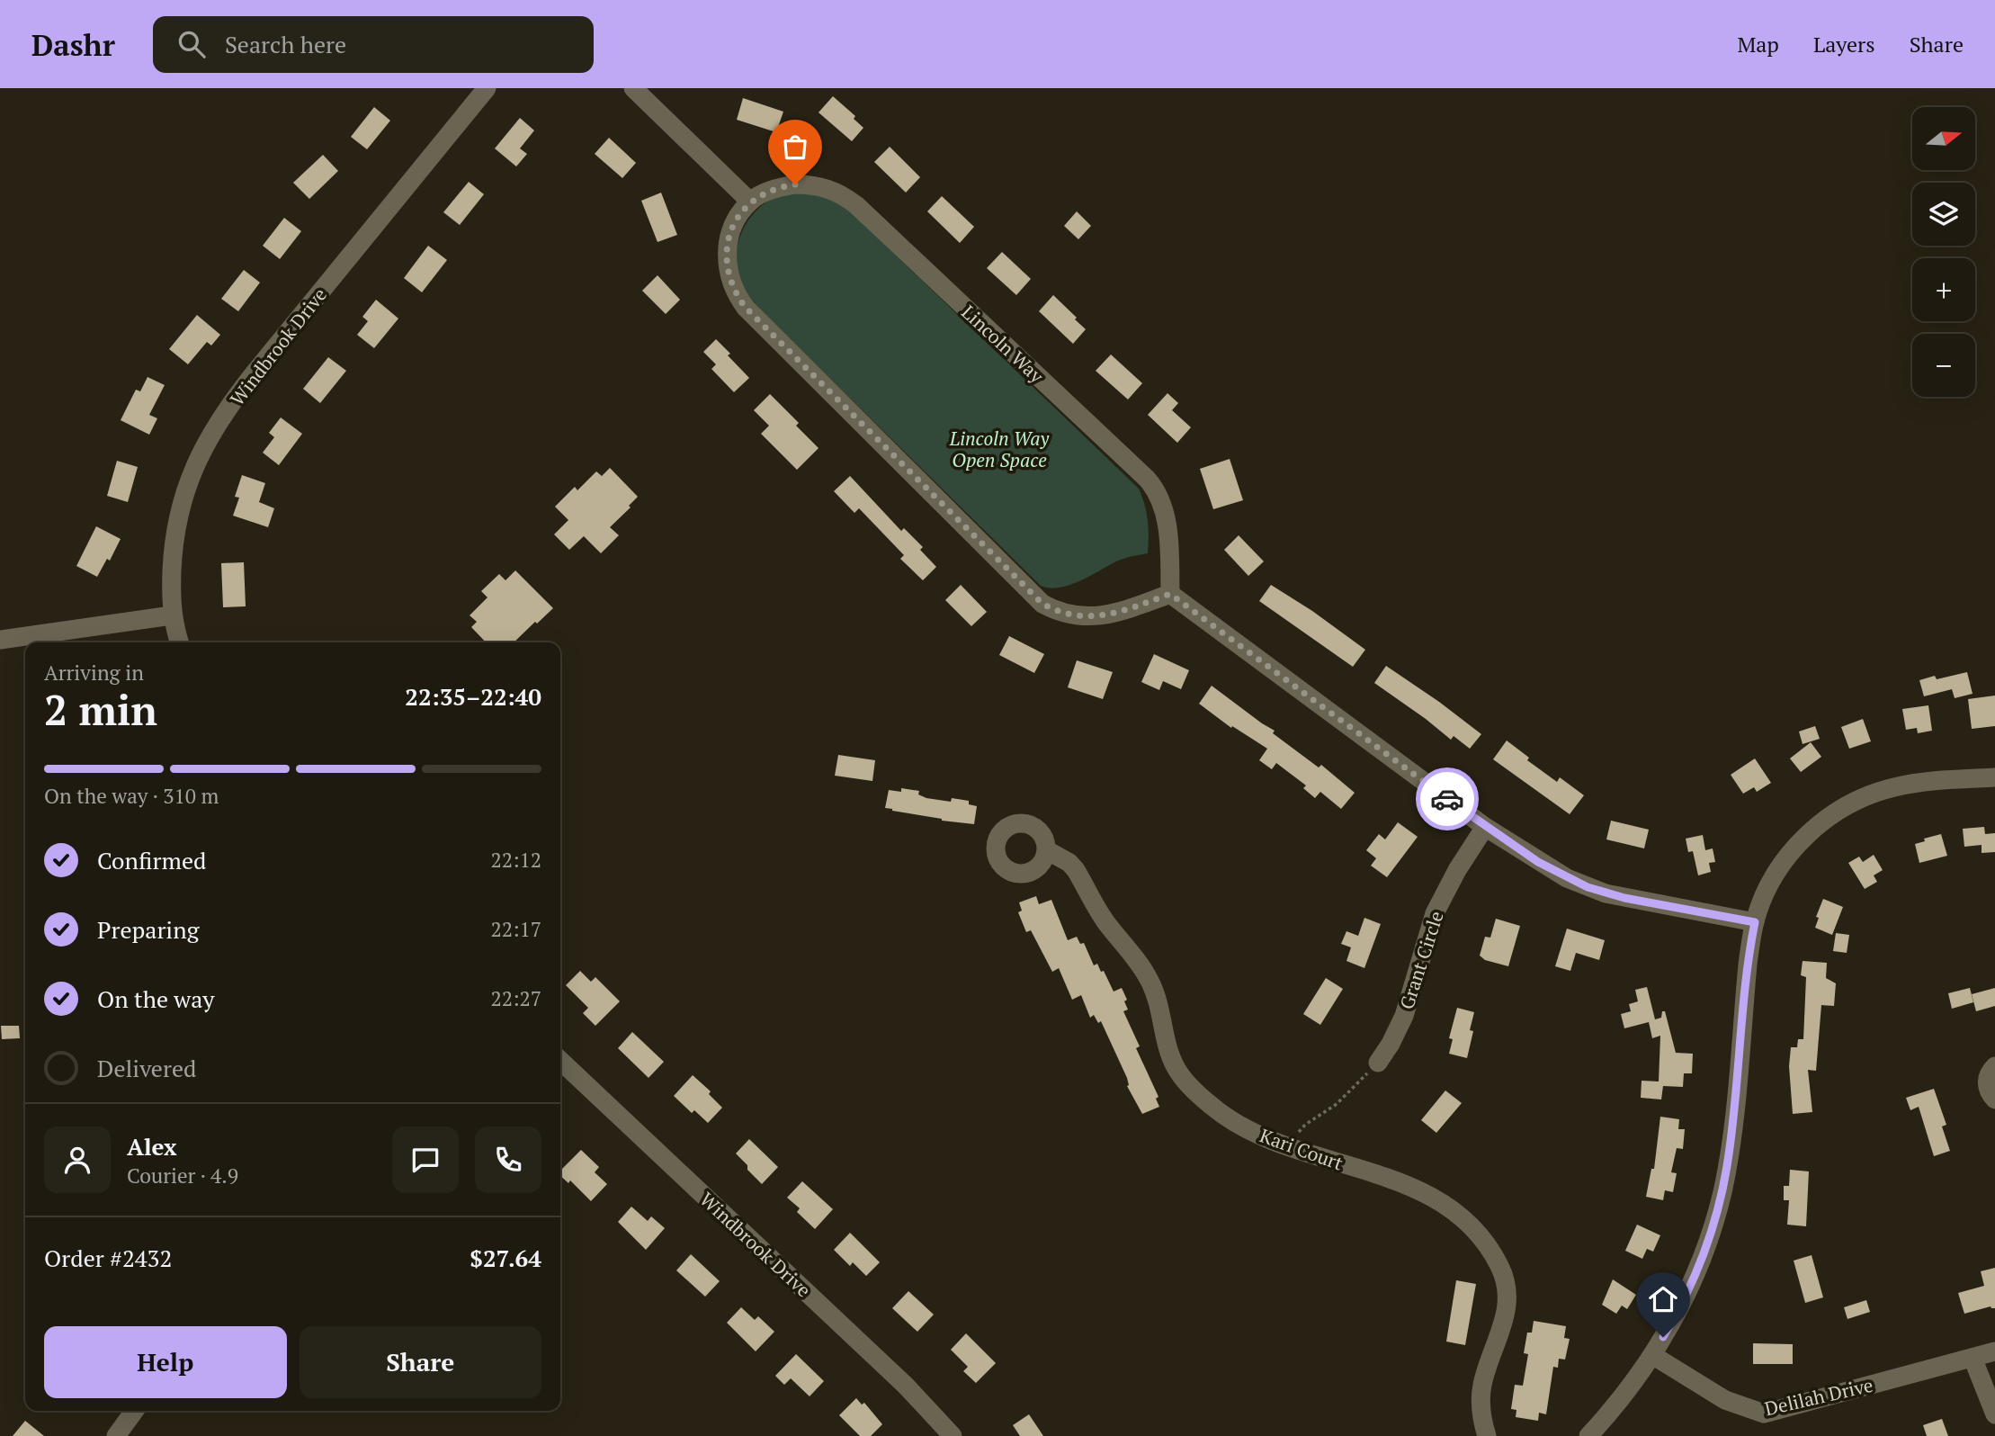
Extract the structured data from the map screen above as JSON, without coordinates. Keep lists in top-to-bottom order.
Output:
{
  "streets": {
    "street": [
      "Lincoln Way",
      "Windbrook Drive",
      "Grant Circle",
      "Kari Court",
      "Delilah Drive"
    ]
  },
  "parks": ["Lincoln Way Open Space"],
  "north": "right",
  "page": {
    "header": "Dashr",
    "search": "Search here",
    "nav": ["Map", "Layers", "Share"],
    "map_buttons": ["+", "−"],
    "heading": ["2 min", "Arriving in", "22:35–22:40"],
    "panel": [
      "Alex",
      "Courier · 4.9",
      "Order #2432",
      "$27.64"
    ],
    "bar": "On the way · 310 m",
    "list": [
      ["Confirmed", "22:12"],
      ["Preparing", "22:17"],
      ["On the way", "22:27"],
      "Delivered"
    ],
    "buttons": ["Help", "Share"]
  }
}
